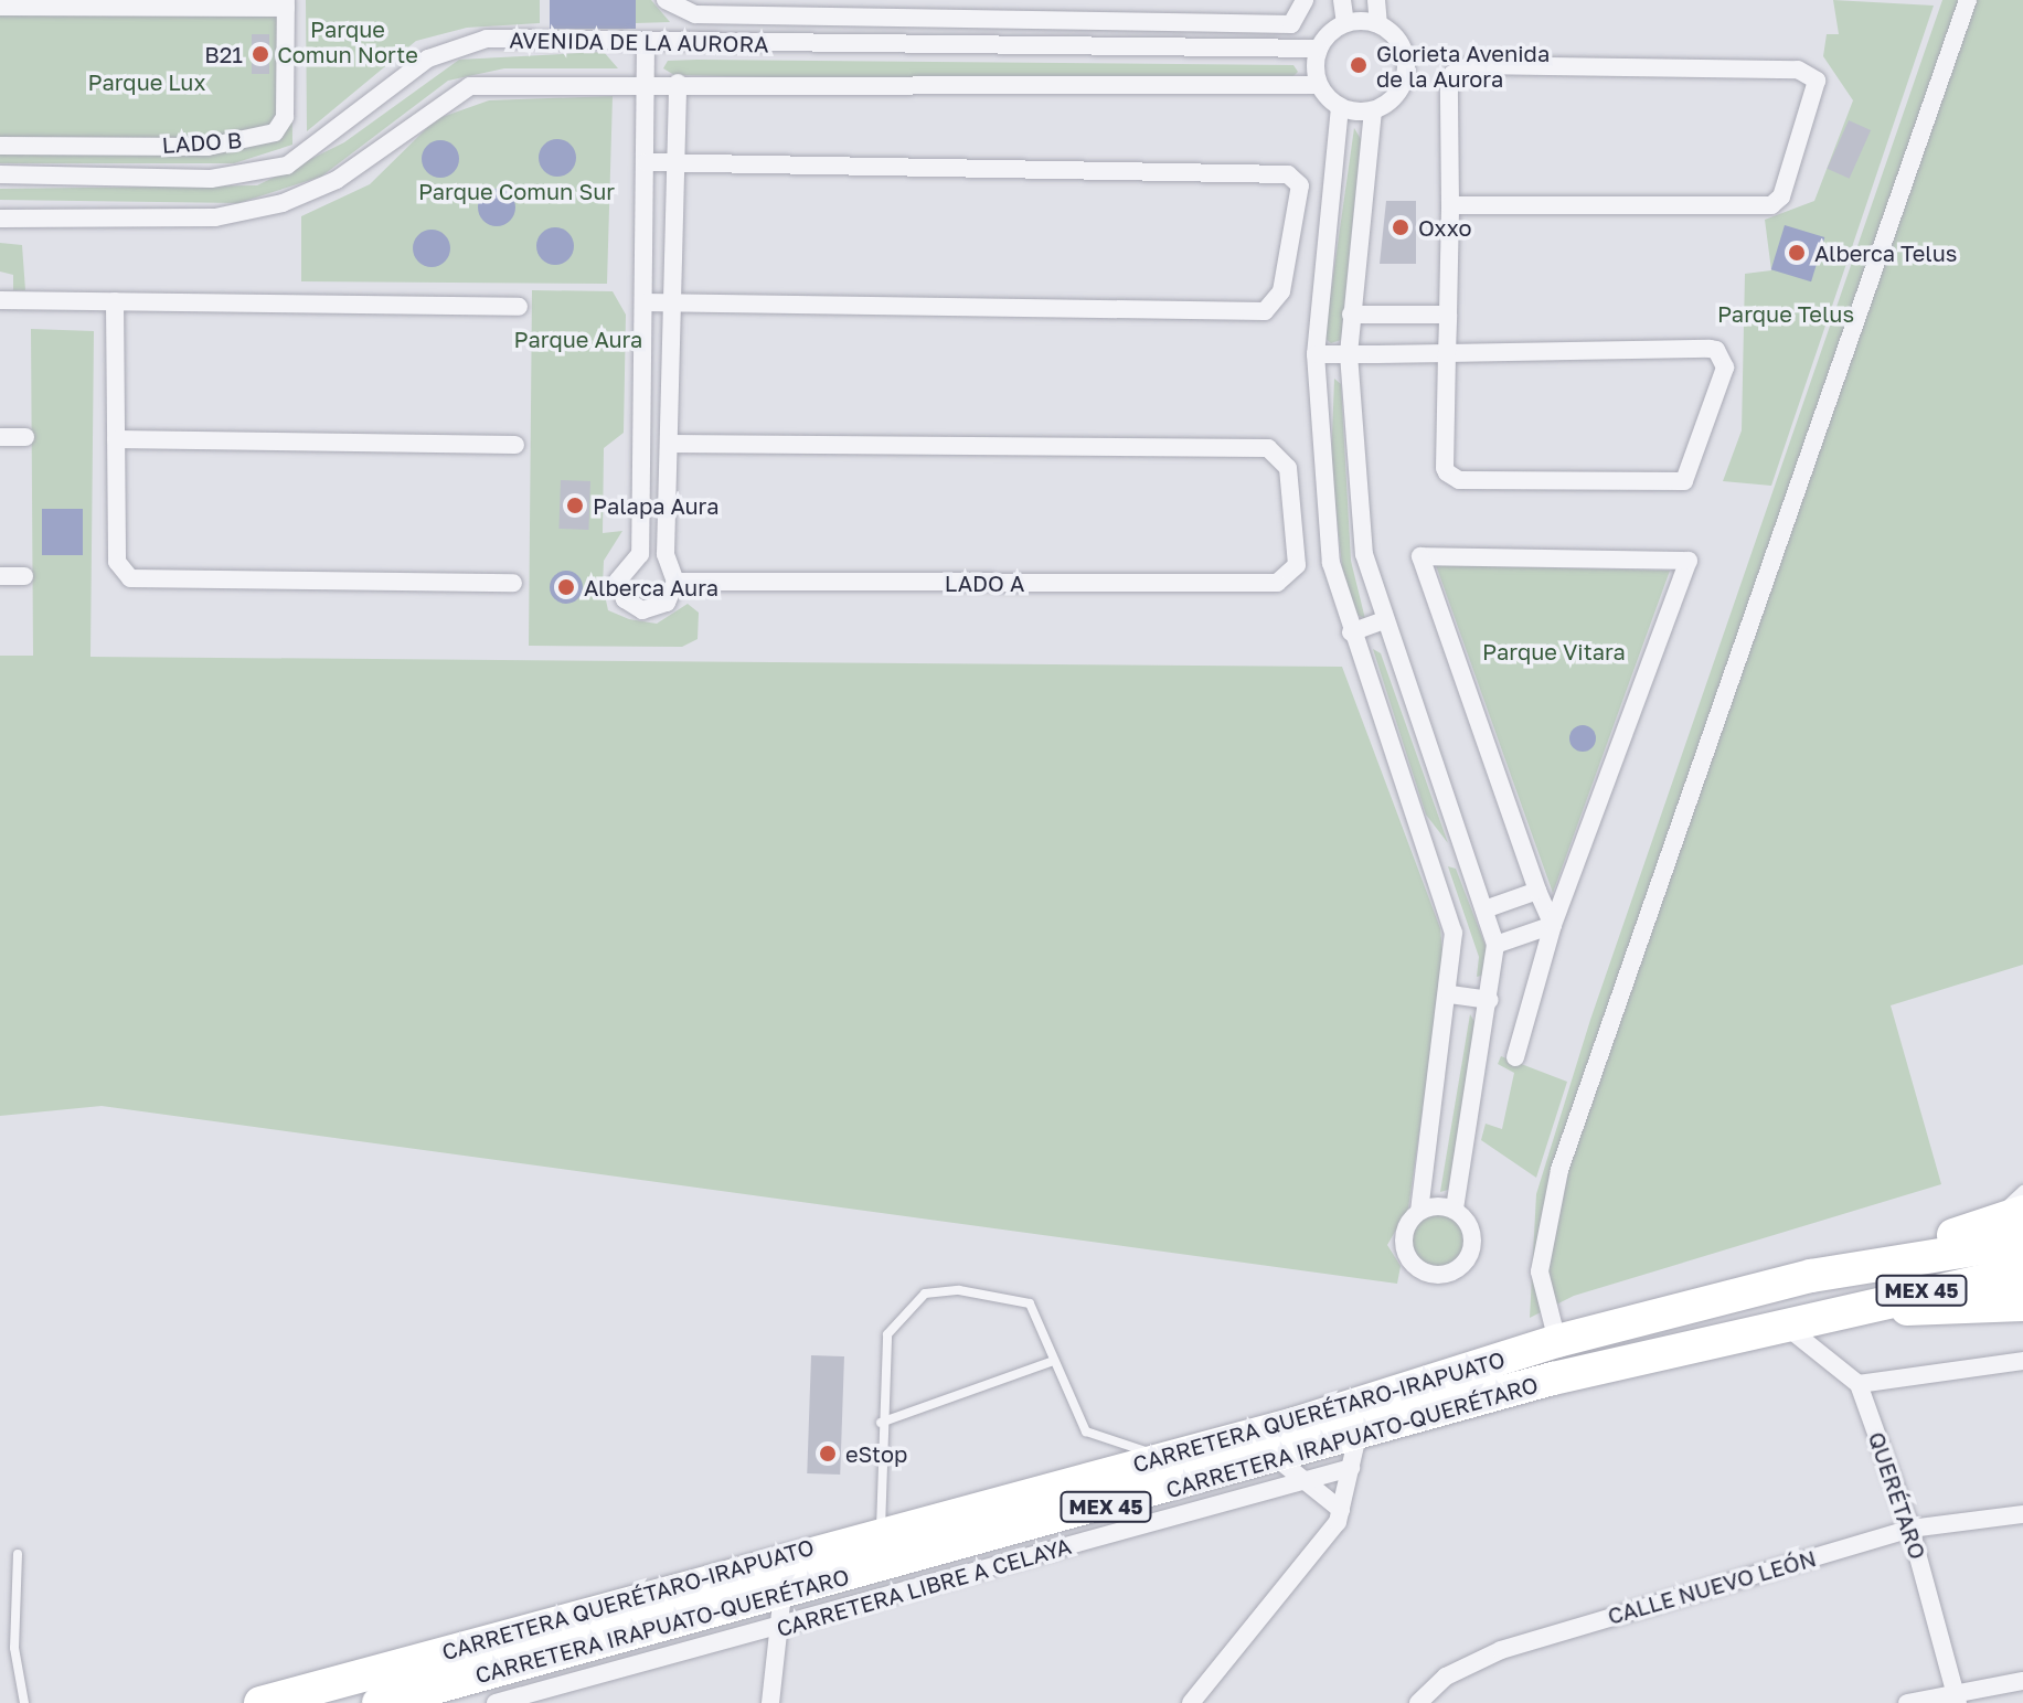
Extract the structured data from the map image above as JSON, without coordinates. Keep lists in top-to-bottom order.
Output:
{
  "streets": {
    "highway": ["MEX 45", "CARRETERA QUERÉTARO-IRAPUATO", "CARRETERA IRAPUATO-QUERÉTARO"],
    "street": [
      "AVENIDA DE LA AURORA",
      "LADO B",
      "LADO A",
      "QUERÉTARO",
      "CARRETERA LIBRE A CELAYA",
      "CALLE NUEVO LEÓN"
    ]
  },
  "crossings": [
    ["CARRETERA IRAPUATO-QUERÉTARO", "CARRETERA LIBRE A CELAYA"],
    ["QUERÉTARO", "CALLE NUEVO LEÓN"]
  ],
  "parks": [
    "Parque Comun Norte",
    "Parque Lux",
    "Parque Comun Sur",
    "Parque Telus",
    "Parque Aura",
    "Parque Vitara"
  ],
  "places": [
    "B21",
    "Glorieta Avenida de la Aurora",
    "Oxxo",
    "Alberca Telus",
    "Palapa Aura",
    "Alberca Aura",
    "eStop"
  ]
}
